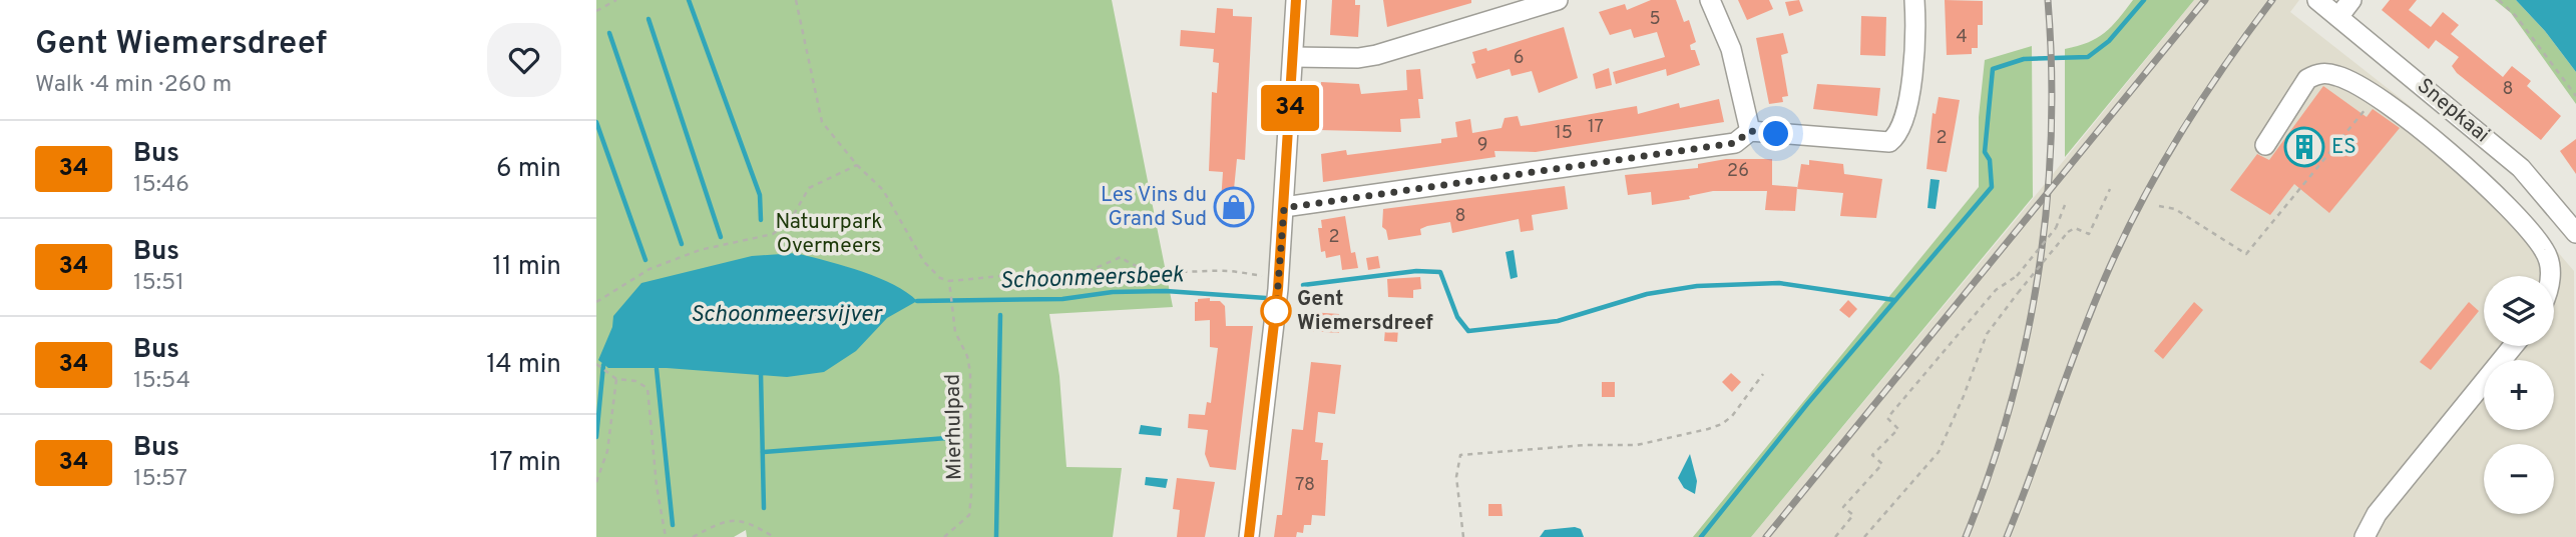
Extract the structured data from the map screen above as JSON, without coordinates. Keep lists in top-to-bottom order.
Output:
{
  "streets": {
    "street": ["Snepkaai"],
    "path": ["Mierhulpad"]
  },
  "water": ["Schoonmeersbeek", "Schoonmeersvijver"],
  "parks": ["Natuurpark Overmeers"],
  "places": {
    "building": ["ES"],
    "shop": ["Les Vins du Grand Sud"],
    "other": ["Gent Wiemersdreef"]
  },
  "lines": ["bus line 34"],
  "house_numbers": [
    "5",
    "4",
    "6",
    "8",
    "17",
    "15",
    "2",
    "9",
    "26",
    "8",
    "2",
    "78"
  ],
  "page": {
    "heading": ["Gent Wiemersdreef", "Walk · 4 min · 260 m"],
    "on_map": "34",
    "list": [
      {
        "mark": "34",
        "name": "Bus",
        "note": "15:46",
        "value": "6 min"
      },
      {
        "mark": "34",
        "name": "Bus",
        "note": "15:51",
        "value": "11 min"
      },
      {
        "mark": "34",
        "name": "Bus",
        "note": "15:54",
        "value": "14 min"
      },
      {
        "mark": "34",
        "name": "Bus",
        "note": "15:57",
        "value": "17 min"
      }
    ],
    "map_buttons": ["+", "−"]
  }
}
